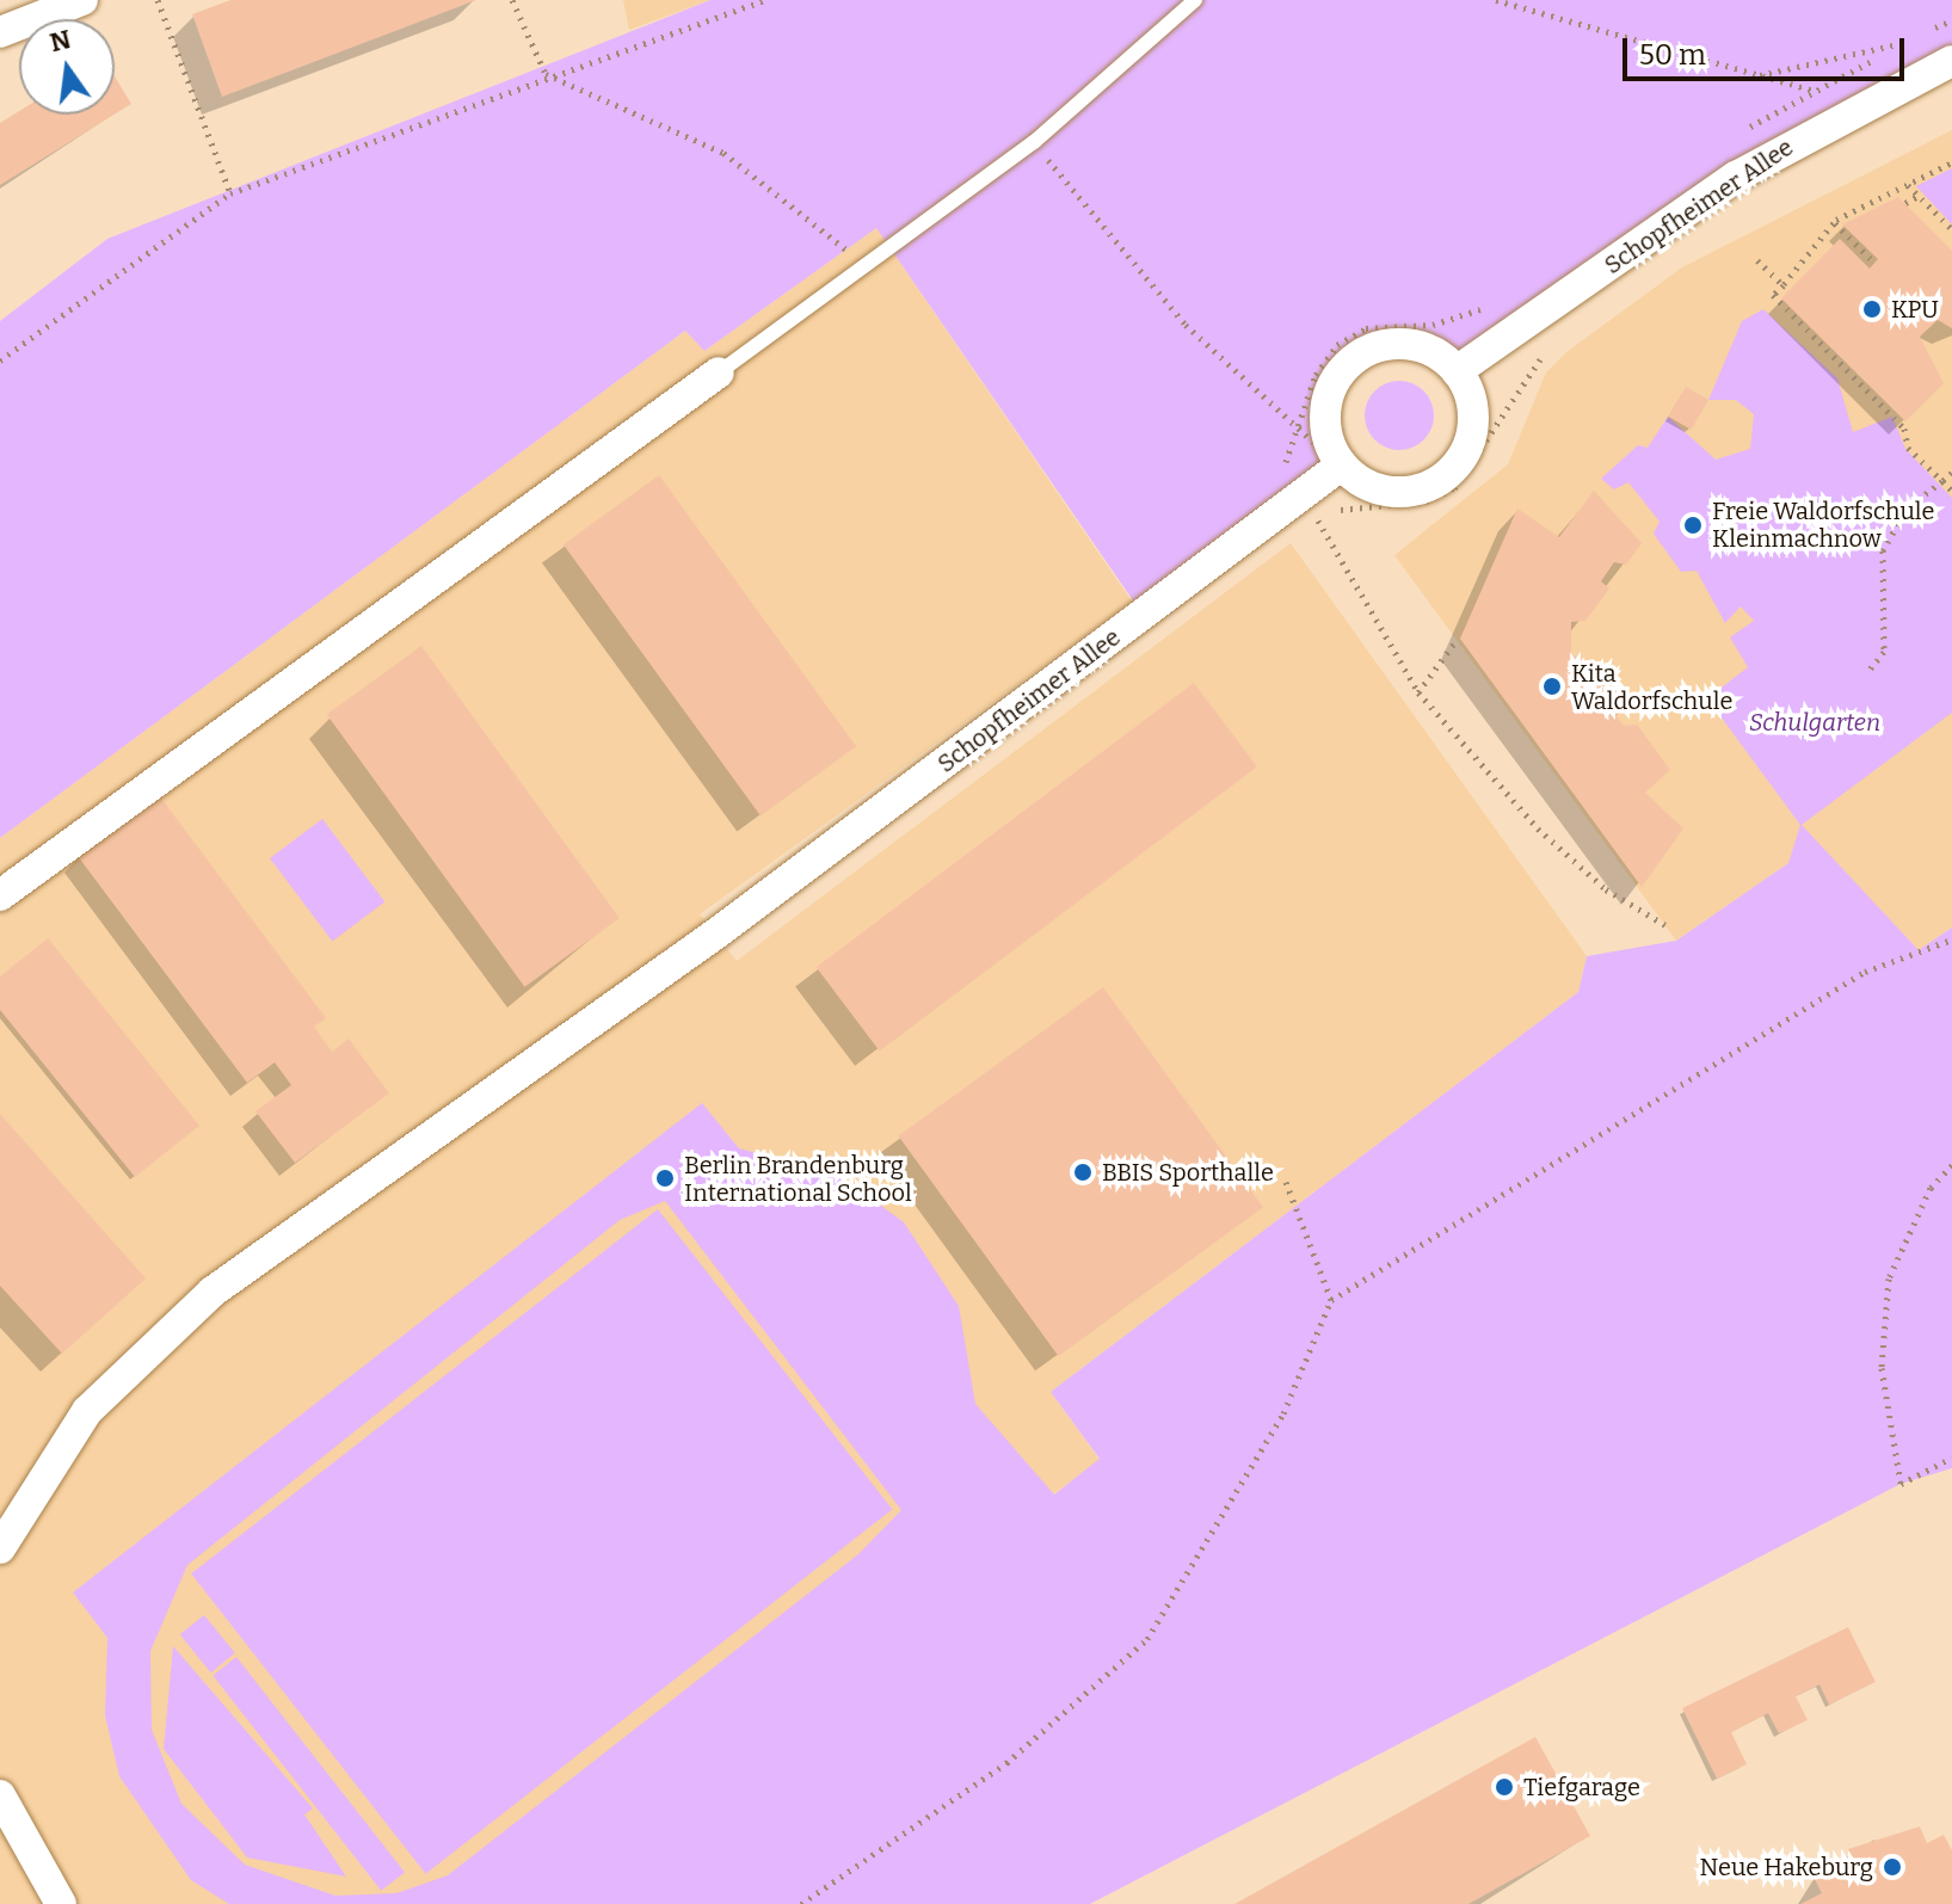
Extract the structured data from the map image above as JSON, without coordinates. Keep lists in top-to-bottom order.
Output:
{
  "streets": {
    "street": ["Schopfheimer Allee"]
  },
  "parks": ["Schulgarten"],
  "places": [
    "KPU",
    "Freie Waldorfschule Kleinmachnow",
    "Kita Waldorfschule",
    "BBIS Sporthalle",
    "Berlin Brandenburg International School",
    "Tiefgarage",
    "Neue Hakeburg"
  ],
  "scale_bar": "50 m",
  "north": "top"
}
